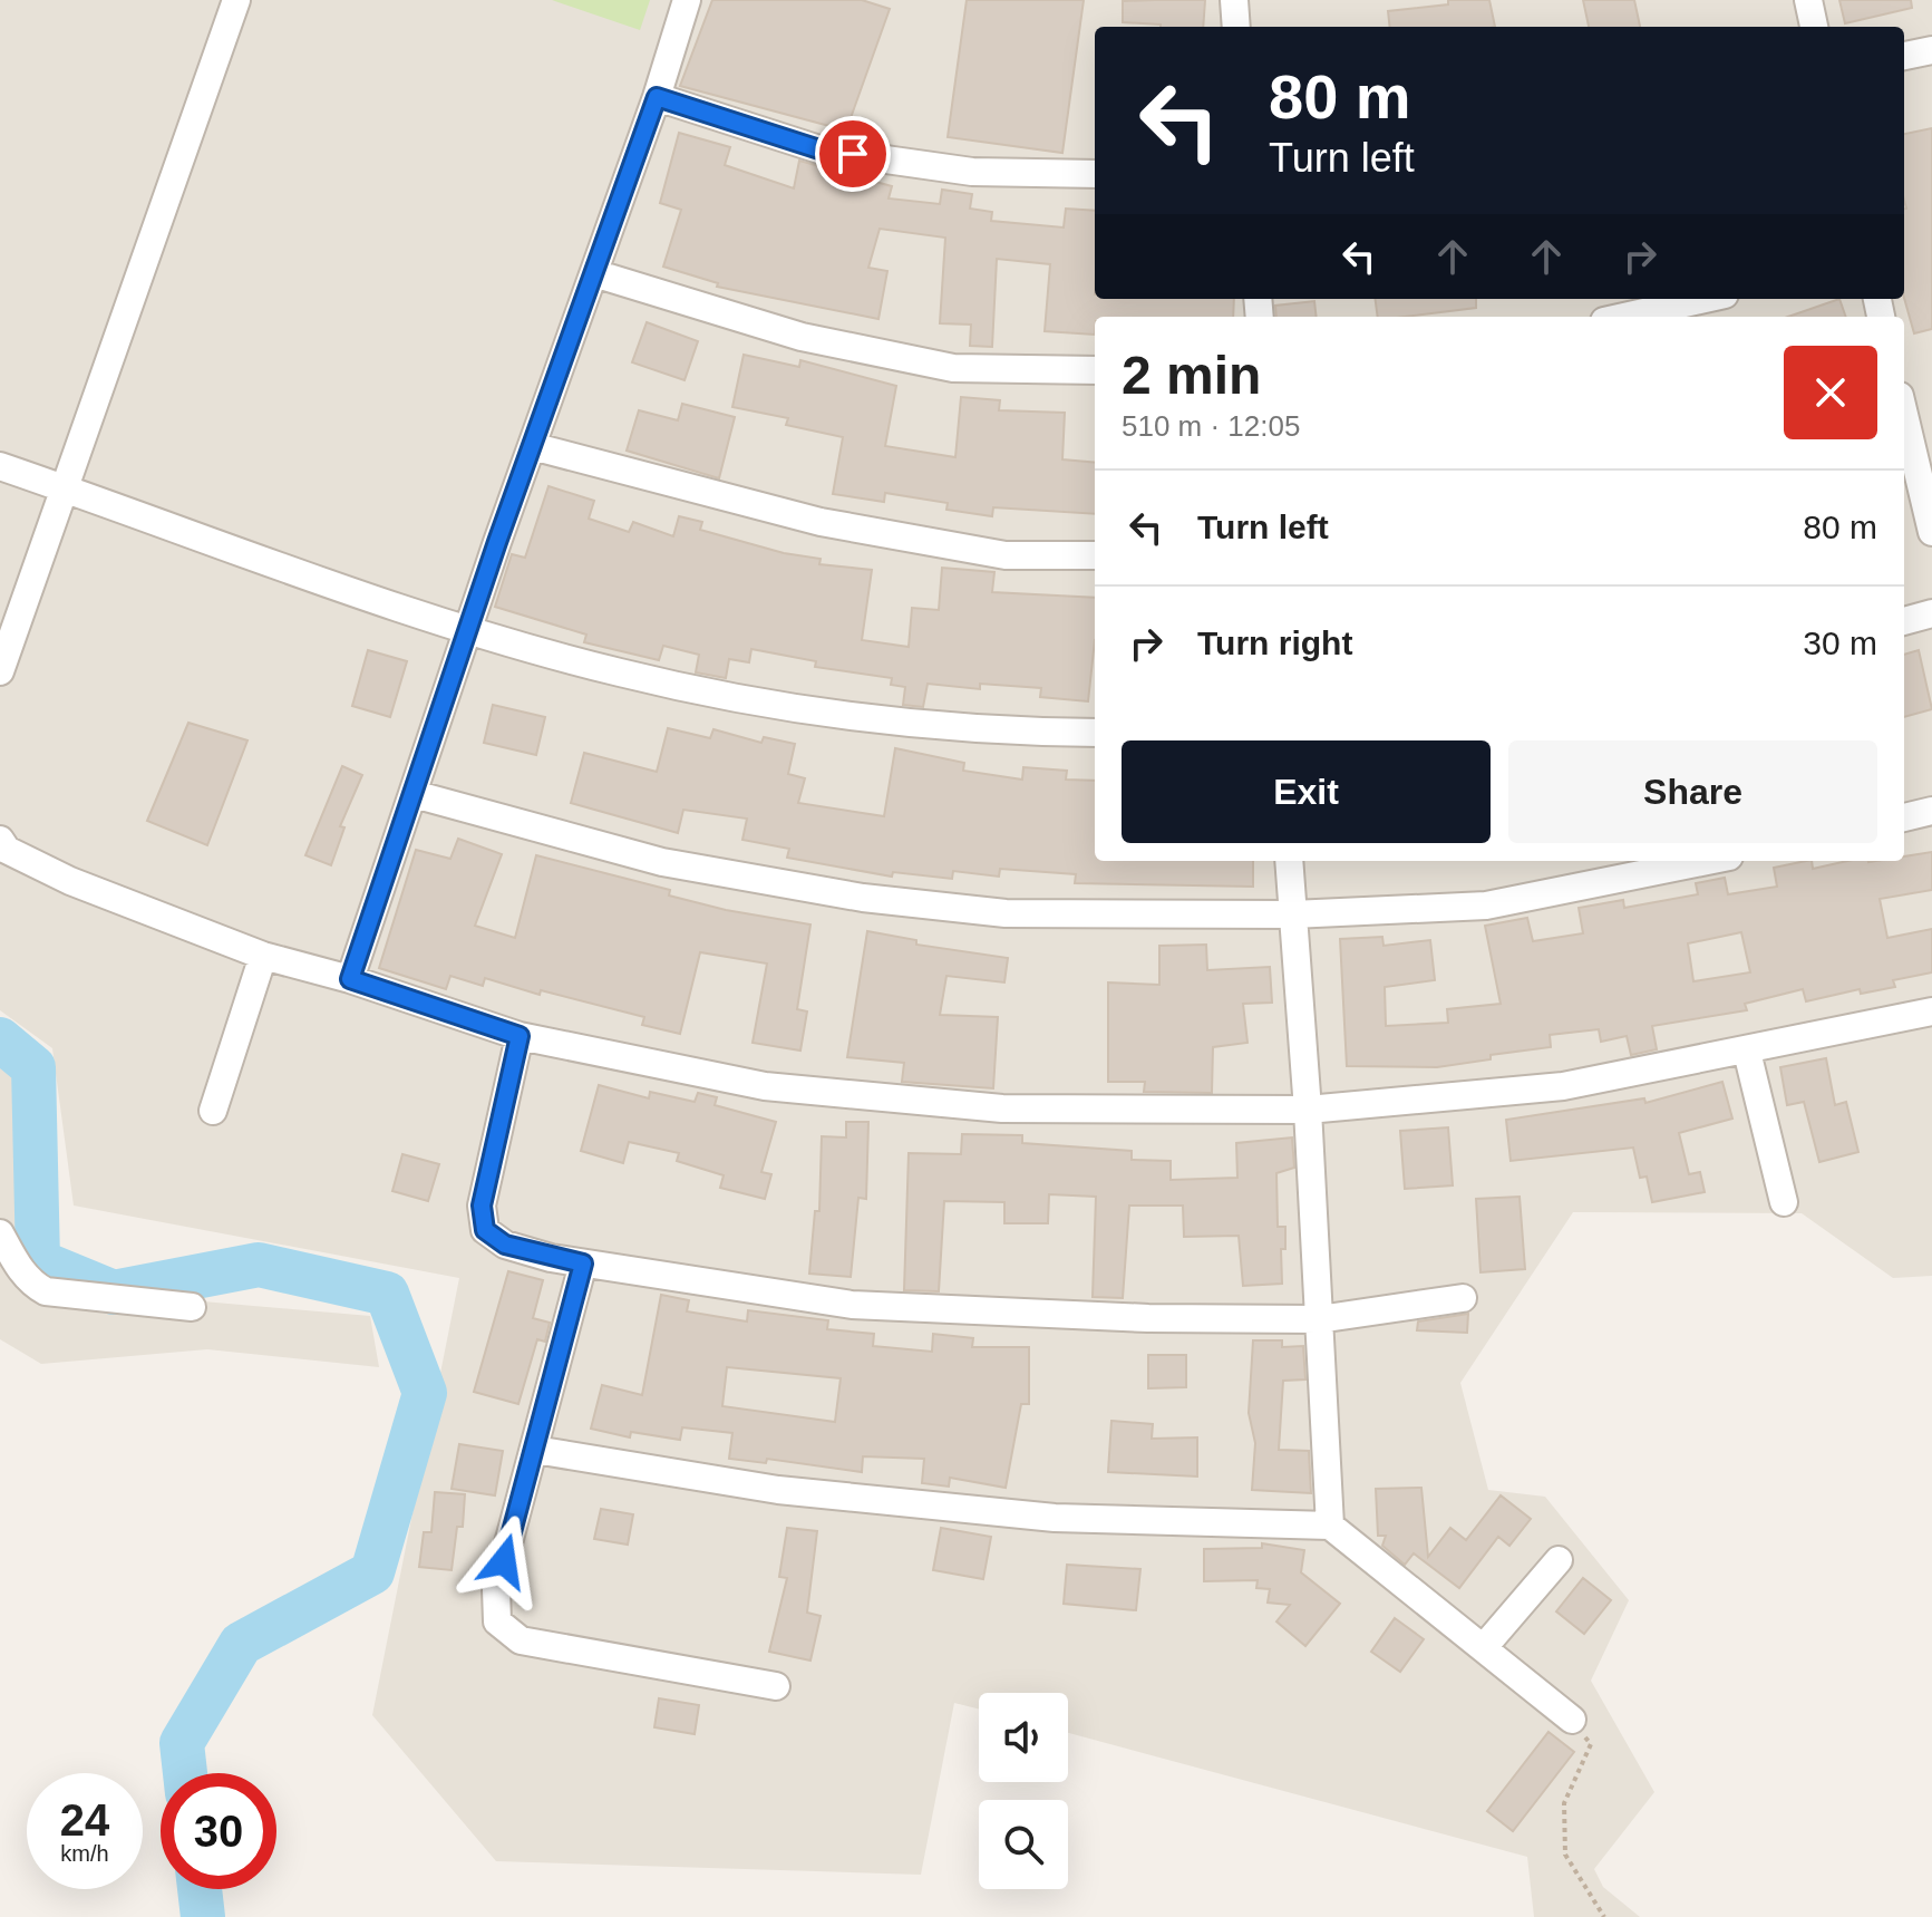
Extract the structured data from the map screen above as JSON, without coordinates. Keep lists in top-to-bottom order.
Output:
{
  "page": {
    "turn": ["80 m", "Turn left"],
    "heading": ["2 min", "510 m · 12:05"],
    "list": [
      {
        "name": "Turn left",
        "value": "80 m"
      },
      {
        "name": "Turn right",
        "value": "30 m"
      }
    ],
    "buttons": ["Exit", "Share"],
    "speed": "24 km/h",
    "limit": "30"
  }
}
